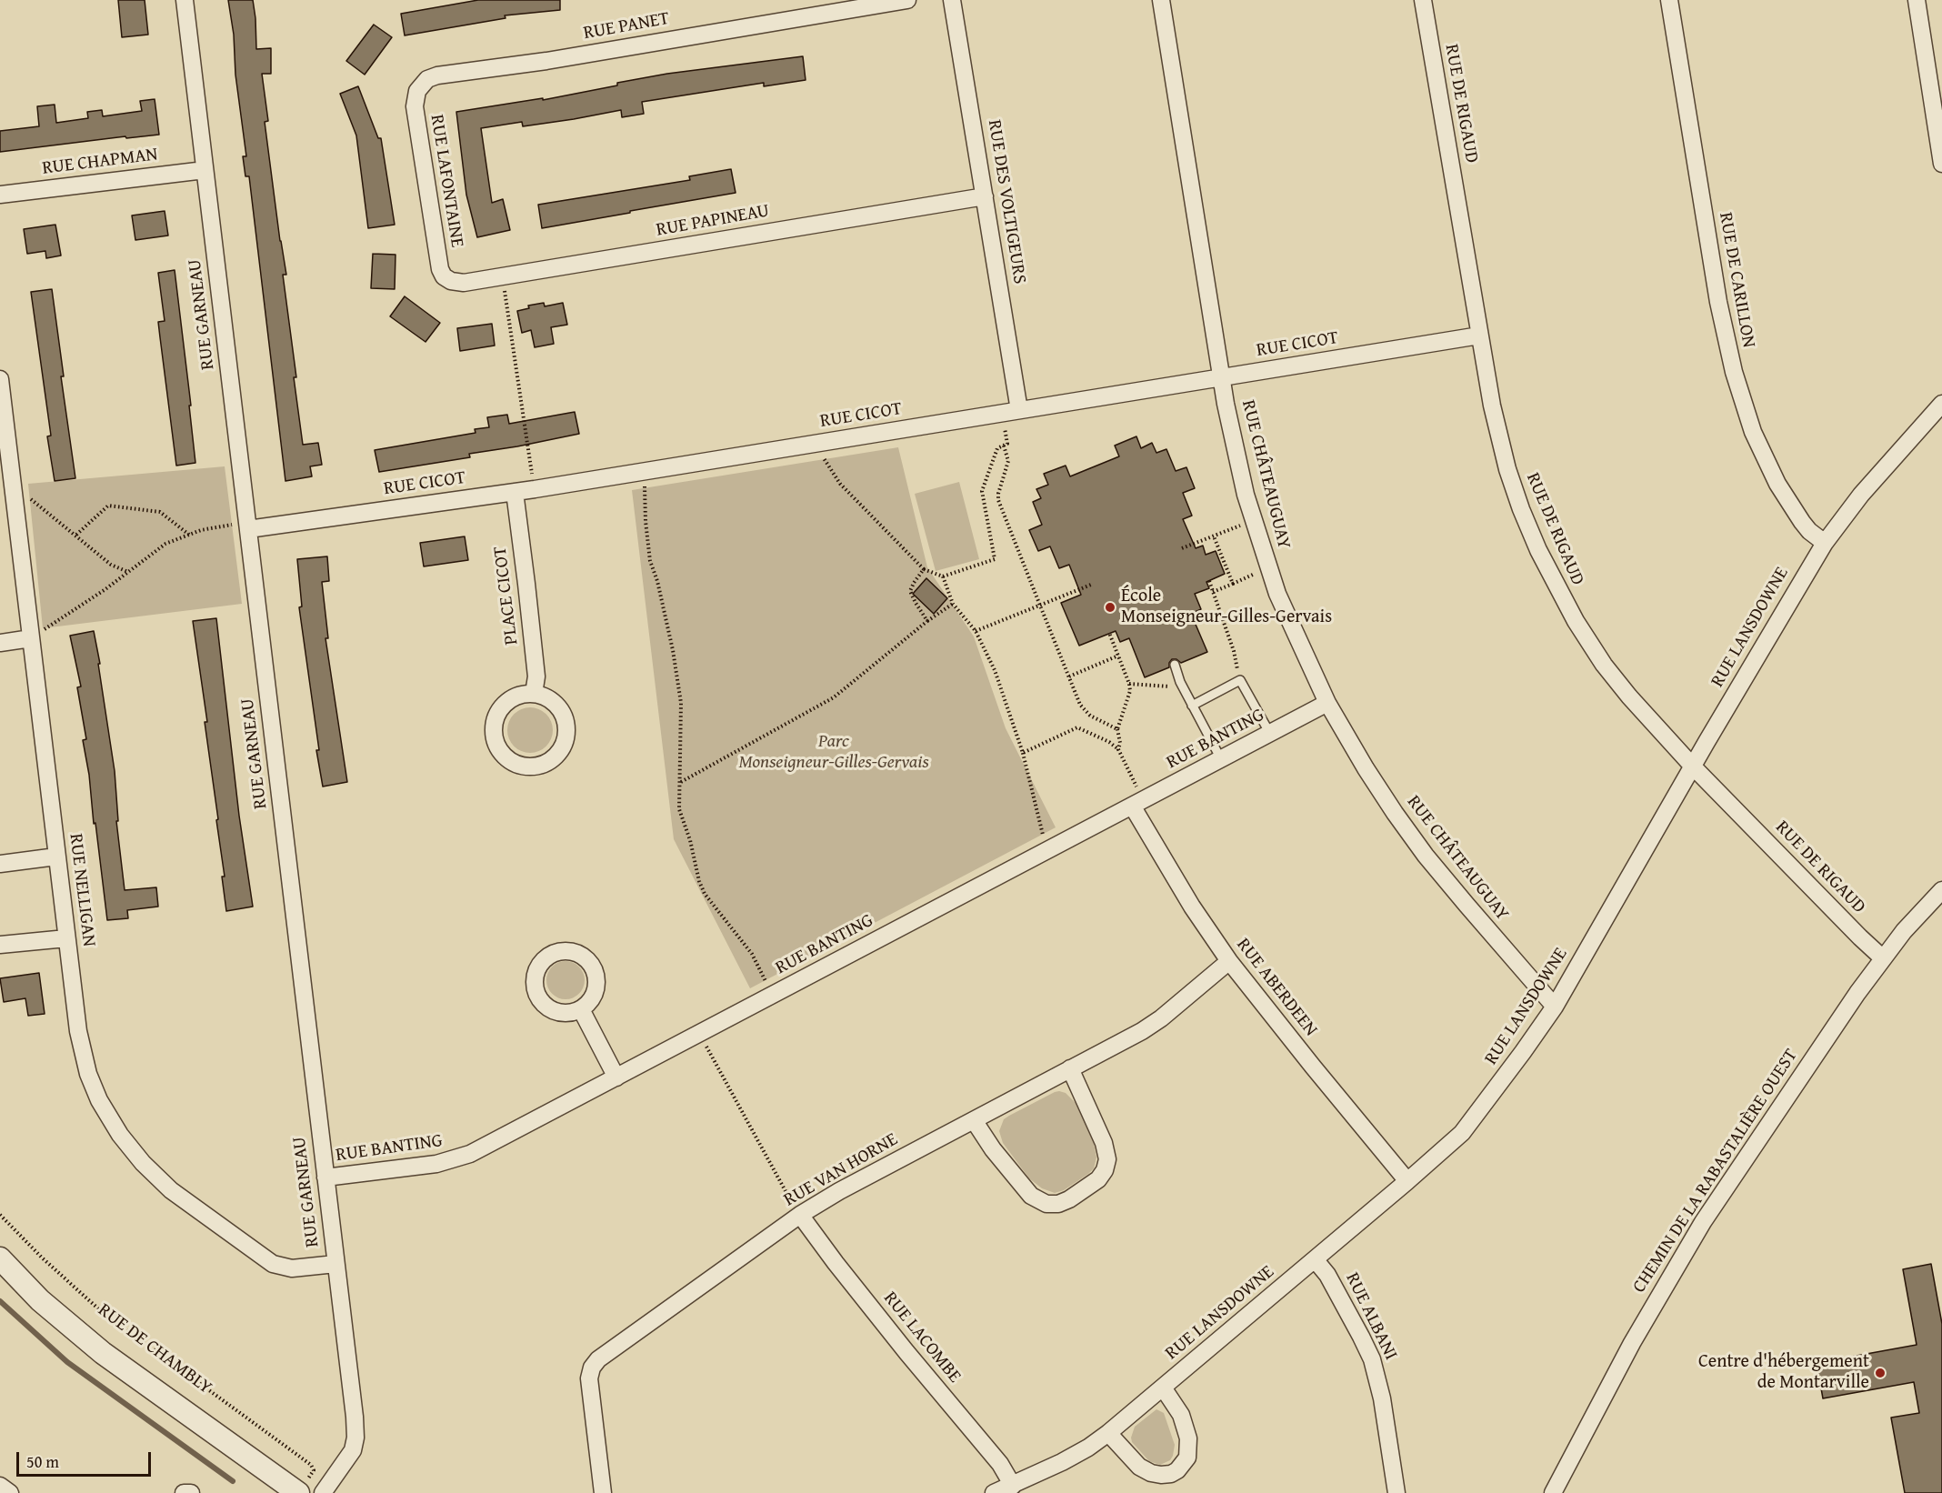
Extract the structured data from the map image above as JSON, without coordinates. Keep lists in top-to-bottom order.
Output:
{
  "streets": {
    "street": [
      "RUE PANET",
      "RUE DE RIGAUD",
      "RUE CHAPMAN",
      "RUE LAFONTAINE",
      "RUE DES VOLTIGEURS",
      "RUE PAPINEAU",
      "RUE DE CARILLON",
      "RUE GARNEAU",
      "RUE CICOT",
      "RUE CHÂTEAUGUAY",
      "PLACE CICOT",
      "RUE LANSDOWNE",
      "RUE BANTING",
      "RUE NELLIGAN",
      "RUE ABERDEEN",
      "RUE VAN HORNE",
      "CHEMIN DE LA RABASTALIÈRE OUEST",
      "RUE ALBANI",
      "RUE LACOMBE",
      "RUE DE CHAMBLY"
    ]
  },
  "crossings": [
    ["RUE PANET", "RUE LAFONTAINE"],
    ["RUE DE RIGAUD", "RUE CICOT"],
    ["RUE DE RIGAUD", "RUE LANSDOWNE"],
    ["RUE DE RIGAUD", "CHEMIN DE LA RABASTALIÈRE OUEST"],
    ["RUE CHAPMAN", "RUE GARNEAU"],
    ["RUE LAFONTAINE", "RUE PAPINEAU"],
    ["RUE DES VOLTIGEURS", "RUE PAPINEAU"],
    ["RUE DES VOLTIGEURS", "RUE CICOT"],
    ["RUE DE CARILLON", "RUE LANSDOWNE"],
    ["RUE GARNEAU", "RUE CICOT"],
    ["RUE GARNEAU", "RUE BANTING"],
    ["RUE GARNEAU", "RUE NELLIGAN"],
    ["RUE CICOT", "RUE CHÂTEAUGUAY"],
    ["RUE CICOT", "PLACE CICOT"],
    ["RUE CHÂTEAUGUAY", "RUE LANSDOWNE"],
    ["RUE CHÂTEAUGUAY", "RUE BANTING"],
    ["RUE LANSDOWNE", "RUE ABERDEEN"],
    ["RUE LANSDOWNE", "RUE ALBANI"],
    ["RUE LANSDOWNE", "RUE LACOMBE"],
    ["RUE BANTING", "RUE ABERDEEN"],
    ["RUE ABERDEEN", "RUE VAN HORNE"],
    ["RUE VAN HORNE", "RUE LACOMBE"]
  ],
  "parks": ["Parc Monseigneur-Gilles-Gervais"],
  "places": ["École Monseigneur-Gilles-Gervais", "Centre d'hébergement de Montarville"],
  "scale_bar": "50 m"
}
